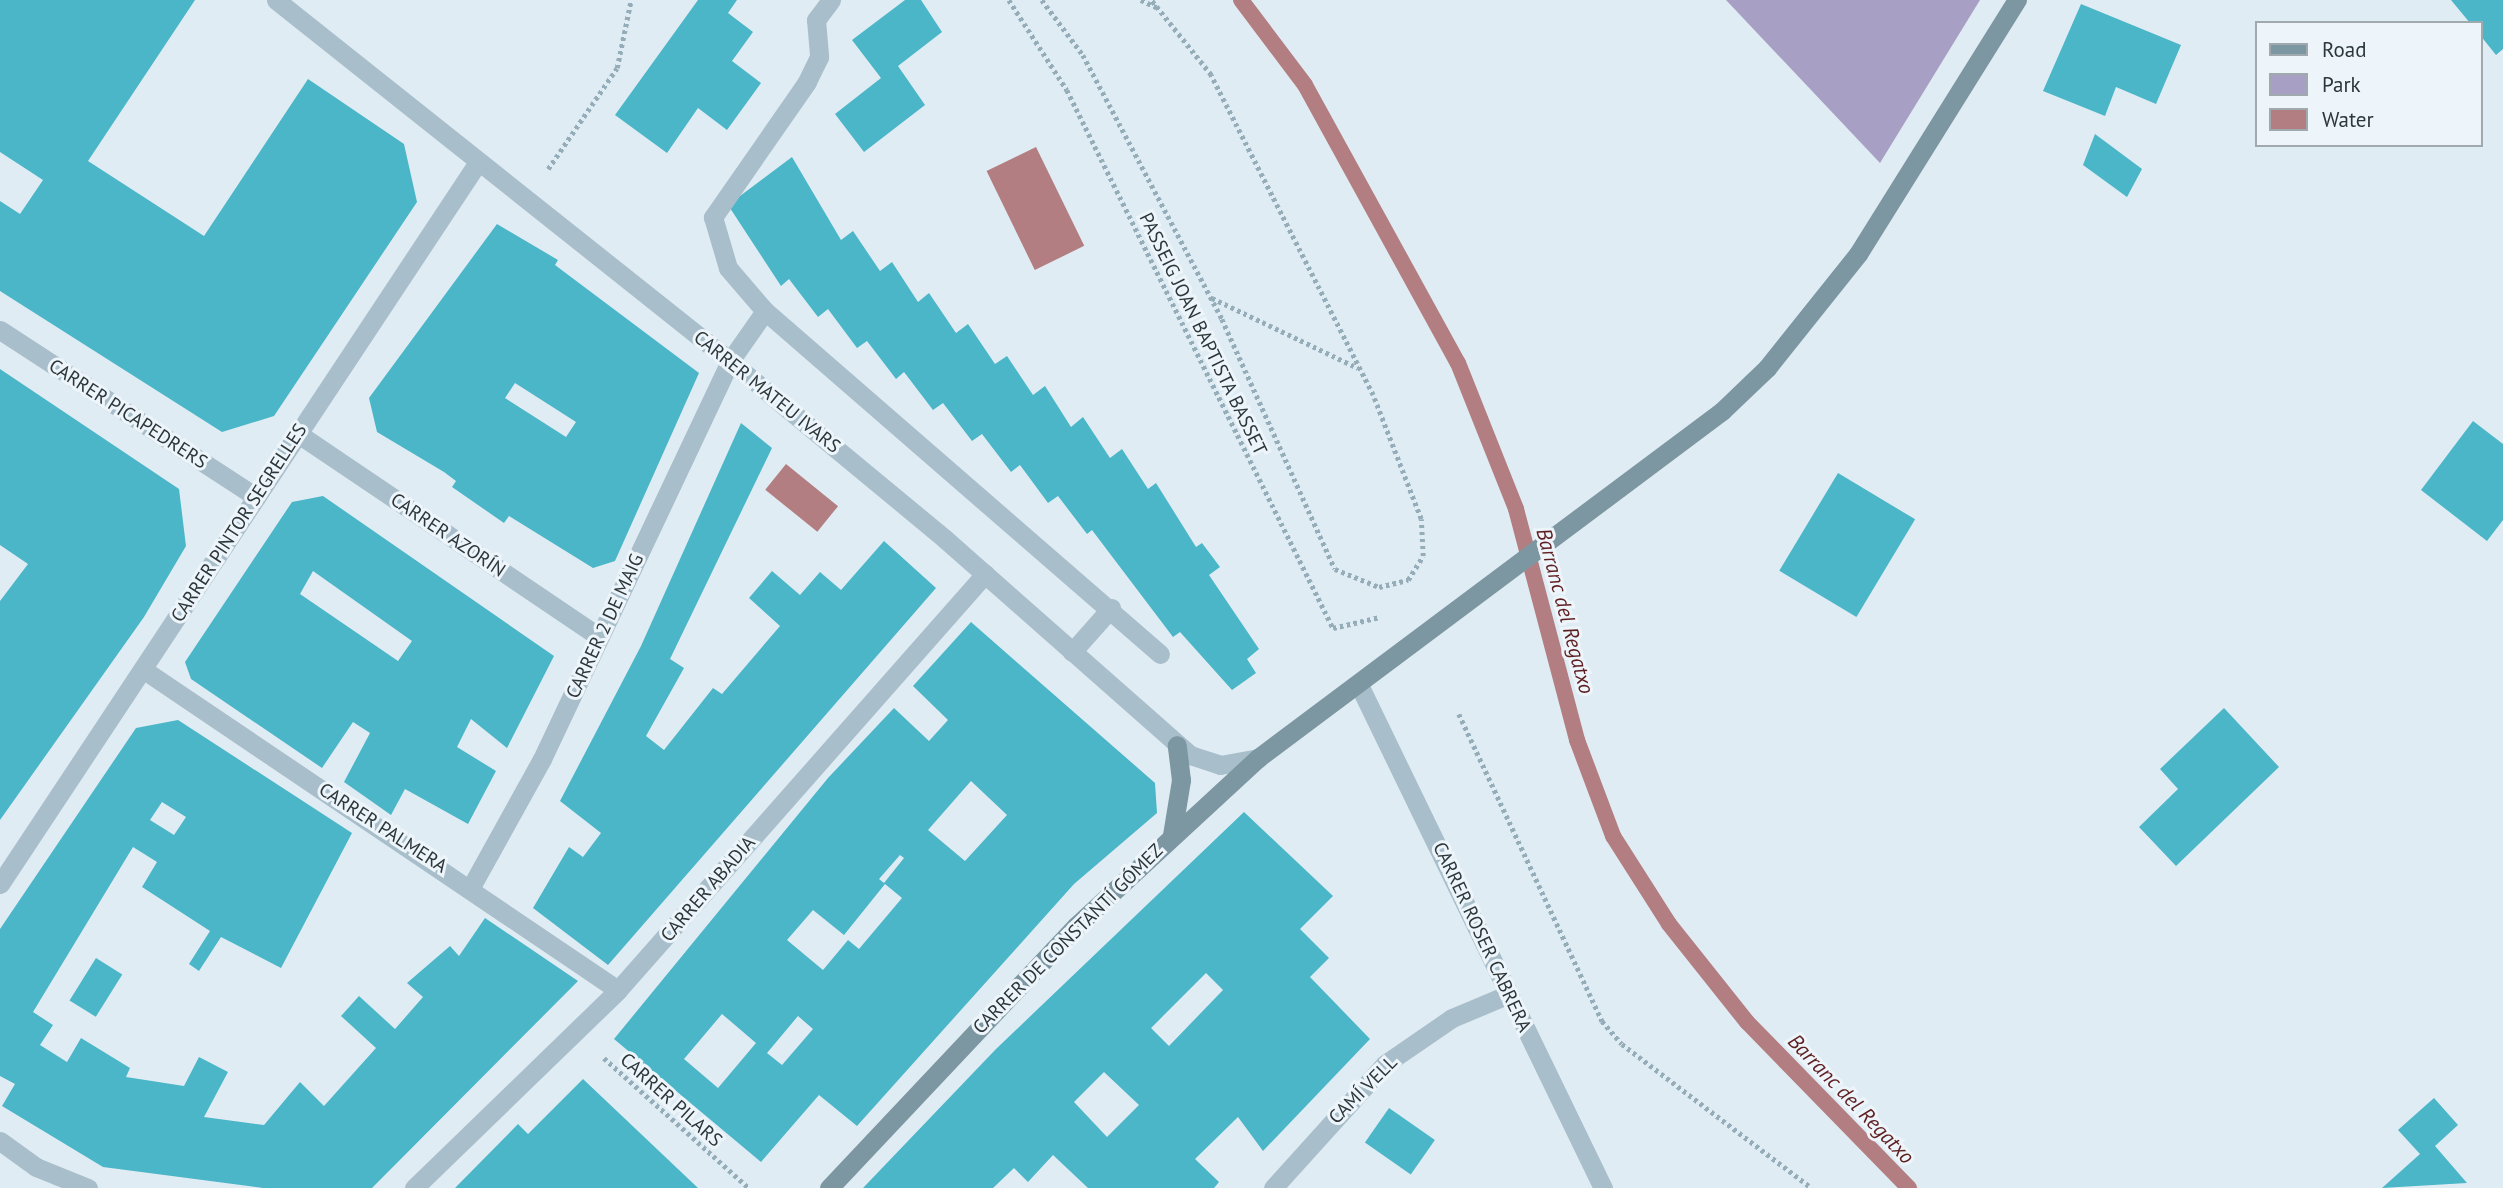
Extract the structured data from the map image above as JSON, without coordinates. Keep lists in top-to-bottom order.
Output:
{
  "streets": {
    "main road": ["CARRER DE CONSTANTÍ GÓMEZ"],
    "street": [
      "CARRER MATEU IVARS",
      "CARRER PICAPEDRERS",
      "CARRER PINTOR SEGRELLES",
      "CARRER AZORÍN",
      "CARRER 2 DE MAIG",
      "CARRER PALMERA",
      "CARRER ABADIA",
      "CARRER ROSER CABRERA",
      "CAMÍ VELL"
    ],
    "path": ["PASSEIG JOAN BAPTISTA BASSET", "CARRER PILARS"]
  },
  "crossings": [
    ["CARRER MATEU IVARS", "CARRER PINTOR SEGRELLES"],
    ["CARRER MATEU IVARS", "CARRER 2 DE MAIG"],
    ["CARRER MATEU IVARS", "CARRER ABADIA"],
    ["CARRER MATEU IVARS", "CARRER DE CONSTANTÍ GÓMEZ"],
    ["CARRER PICAPEDRERS", "CARRER PINTOR SEGRELLES"],
    ["CARRER PINTOR SEGRELLES", "CARRER AZORÍN"],
    ["CARRER PINTOR SEGRELLES", "CARRER PALMERA"],
    ["CARRER AZORÍN", "CARRER 2 DE MAIG"],
    ["CARRER 2 DE MAIG", "CARRER PALMERA"],
    ["CARRER PALMERA", "CARRER ABADIA"],
    ["CARRER ABADIA", "CARRER PILARS"],
    ["CARRER ROSER CABRERA", "CARRER DE CONSTANTÍ GÓMEZ"],
    ["CARRER ROSER CABRERA", "CAMÍ VELL"]
  ],
  "water": ["Barranc del Regatxo"],
  "legend": ["Road", "Park", "Water"]
}
